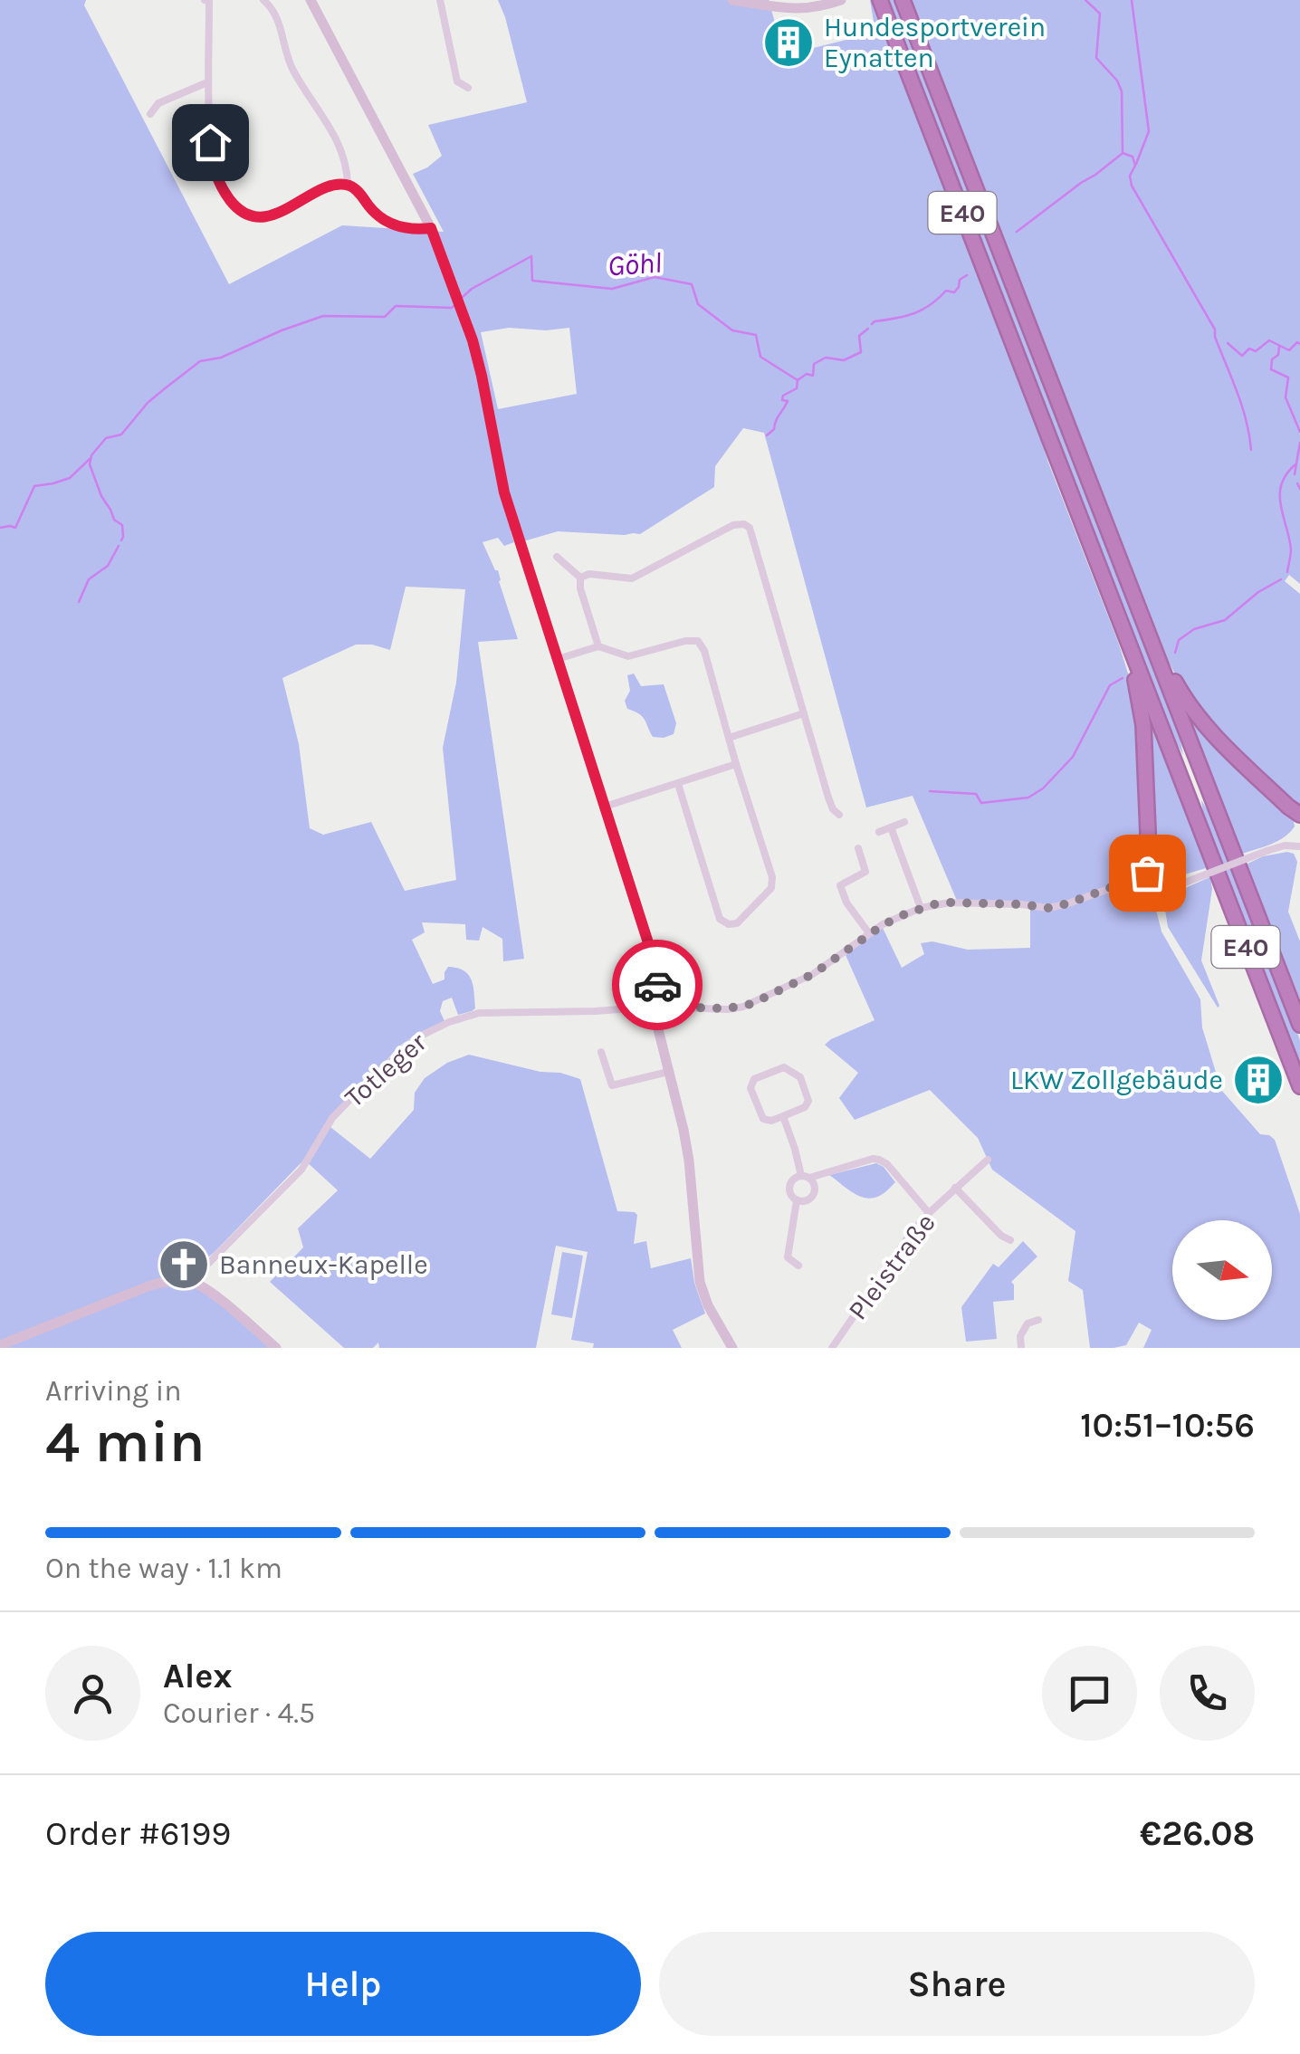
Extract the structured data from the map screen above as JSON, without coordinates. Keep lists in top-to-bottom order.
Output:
{
  "streets": {
    "highway": ["E40"],
    "street": ["Totleger", "Pleistraße"]
  },
  "water": ["Göhl"],
  "places": {
    "building": ["Hundesportverein Eynatten", "LKW Zollgebäude"],
    "church": ["Banneux-Kapelle"]
  },
  "north": "right",
  "page": {
    "heading": ["4 min", "Arriving in", "10:51–10:56"],
    "panel": [
      "Alex",
      "Courier · 4.5",
      "Order #6199",
      "€26.08"
    ],
    "bar": "On the way · 1.1 km",
    "buttons": ["Help", "Share"]
  }
}
